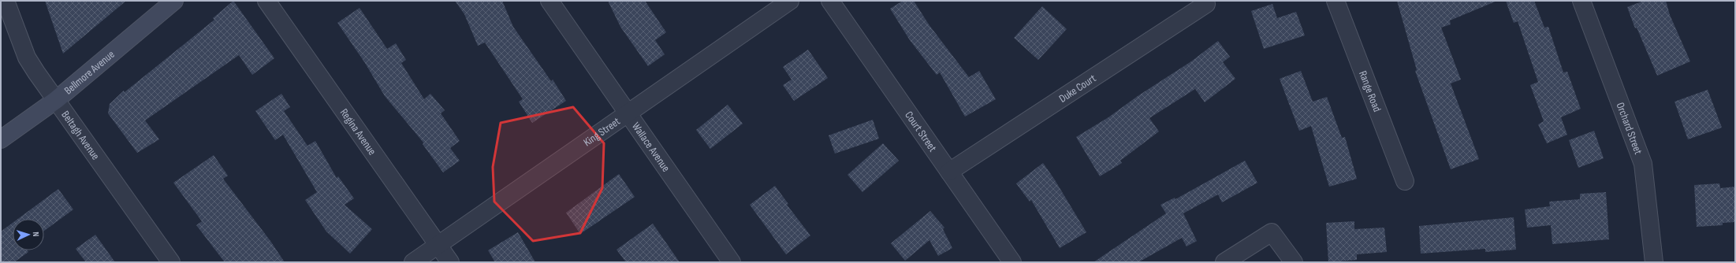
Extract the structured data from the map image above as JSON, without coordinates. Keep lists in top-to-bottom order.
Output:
{
  "streets": {
    "main road": ["Bellmore Avenue"],
    "street": [
      "Duke Court",
      "Range Road",
      "Orchard Street",
      "Regina Avenue",
      "King Street",
      "Court Street",
      "Beltagh Avenue",
      "Wallace Avenue"
    ]
  },
  "crossings": [
    ["Bellmore Avenue", "Beltagh Avenue"],
    ["Duke Court", "Court Street"],
    ["Regina Avenue", "King Street"],
    ["King Street", "Wallace Avenue"]
  ],
  "north": "right"
}
